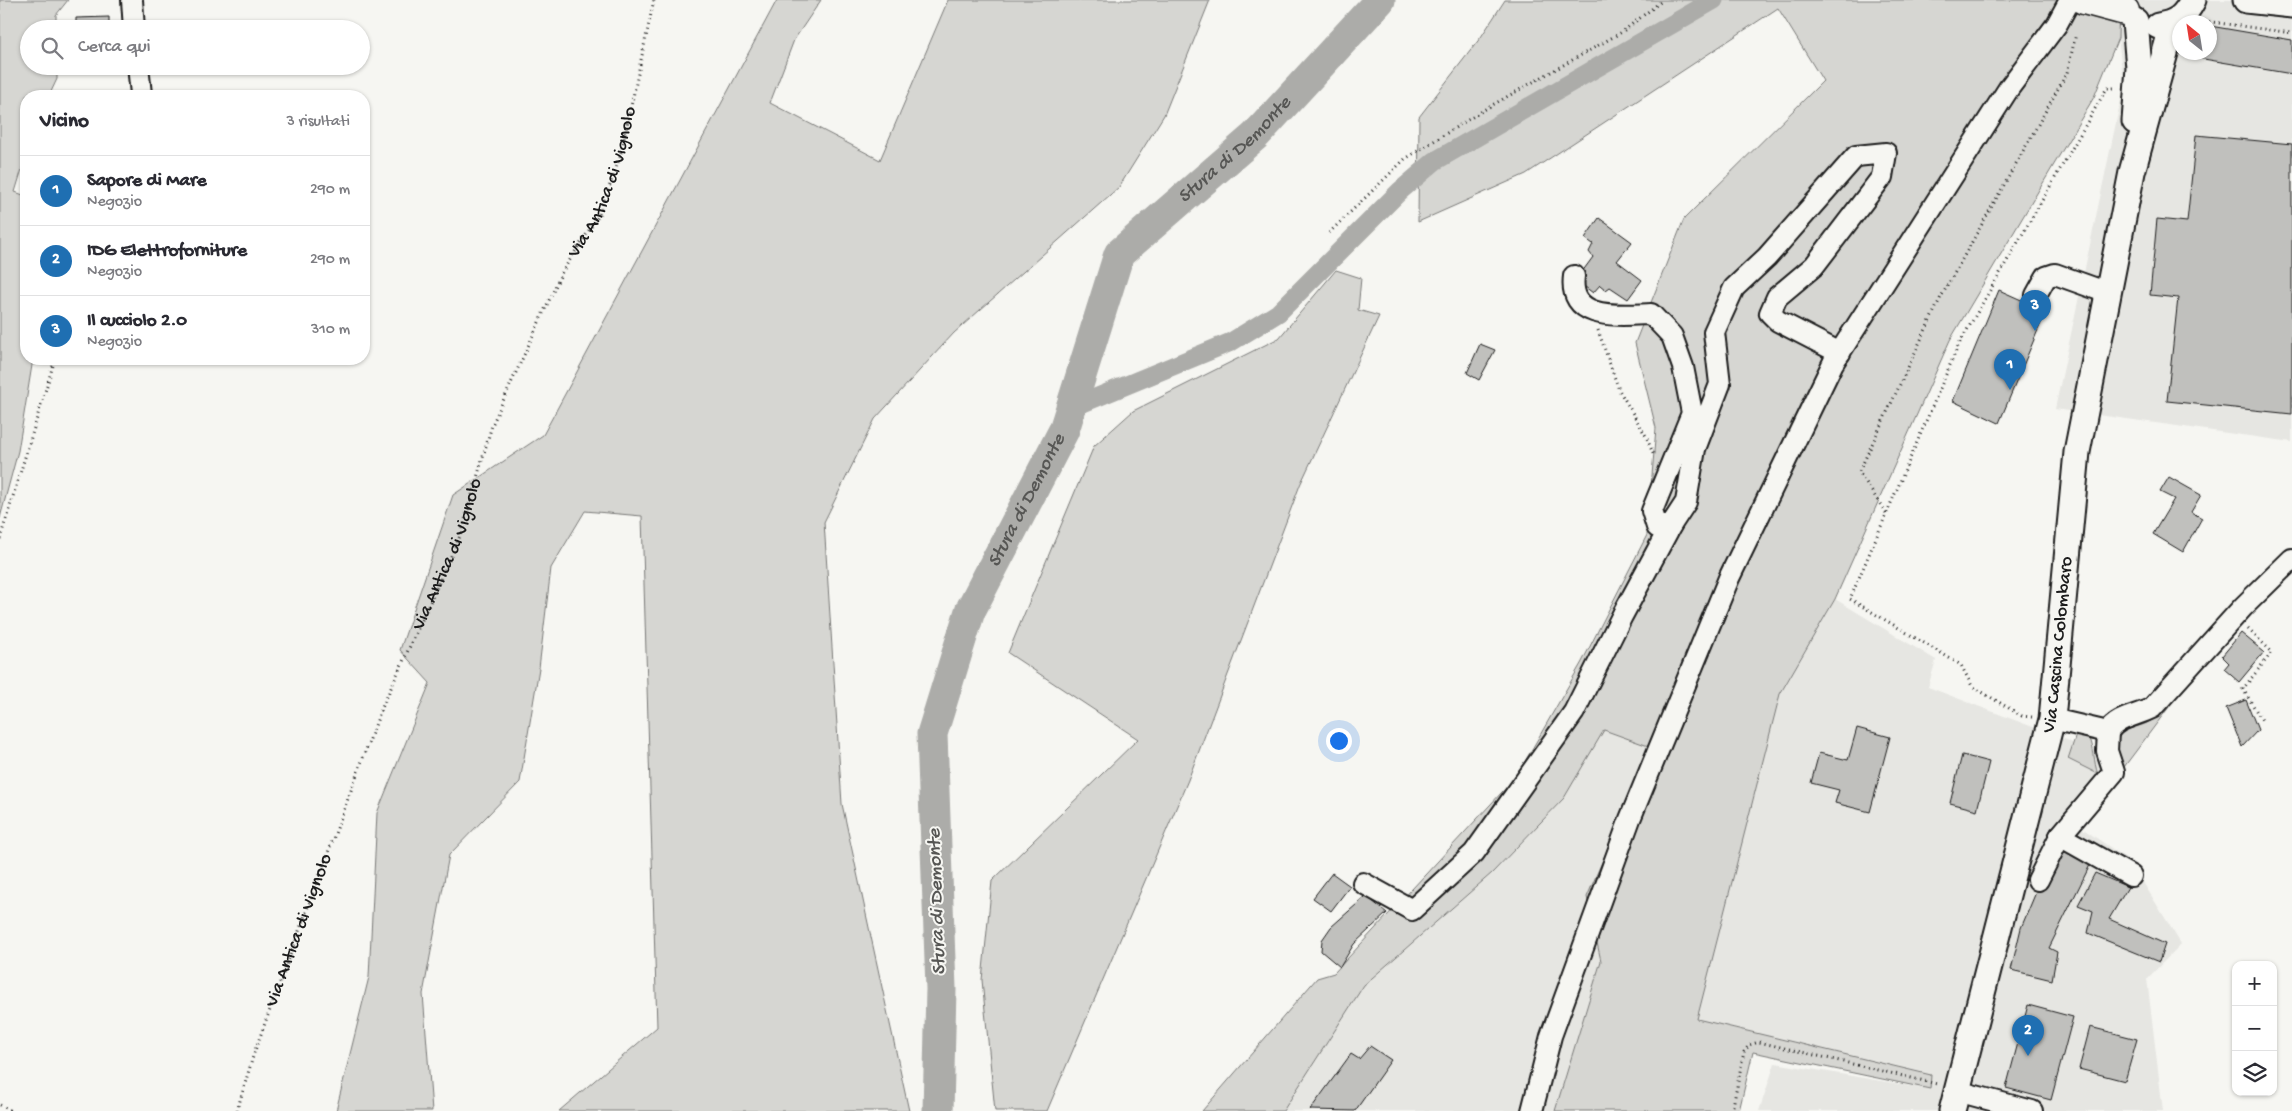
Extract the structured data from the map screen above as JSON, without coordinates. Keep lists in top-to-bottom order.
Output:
{
  "streets": {
    "main road": ["Via Cascina Colombaro"],
    "path": ["Via Antica di Vignolo"]
  },
  "water": ["Stura di Demonte"],
  "north": "top left",
  "page": {
    "search": "Cerca qui",
    "heading": ["Vicino", "3 risultati"],
    "list": [
      {
        "mark": "1",
        "name": "Sapore di Mare",
        "note": "Negozio",
        "value": "290 m"
      },
      {
        "mark": "2",
        "name": "IDG Elettroforniture",
        "note": "Negozio",
        "value": "290 m"
      },
      {
        "mark": "3",
        "name": "Il cucciolo 2.0",
        "note": "Negozio",
        "value": "310 m"
      }
    ],
    "pins": ["3", "1", "2"],
    "map_buttons": ["+", "−"]
  }
}
